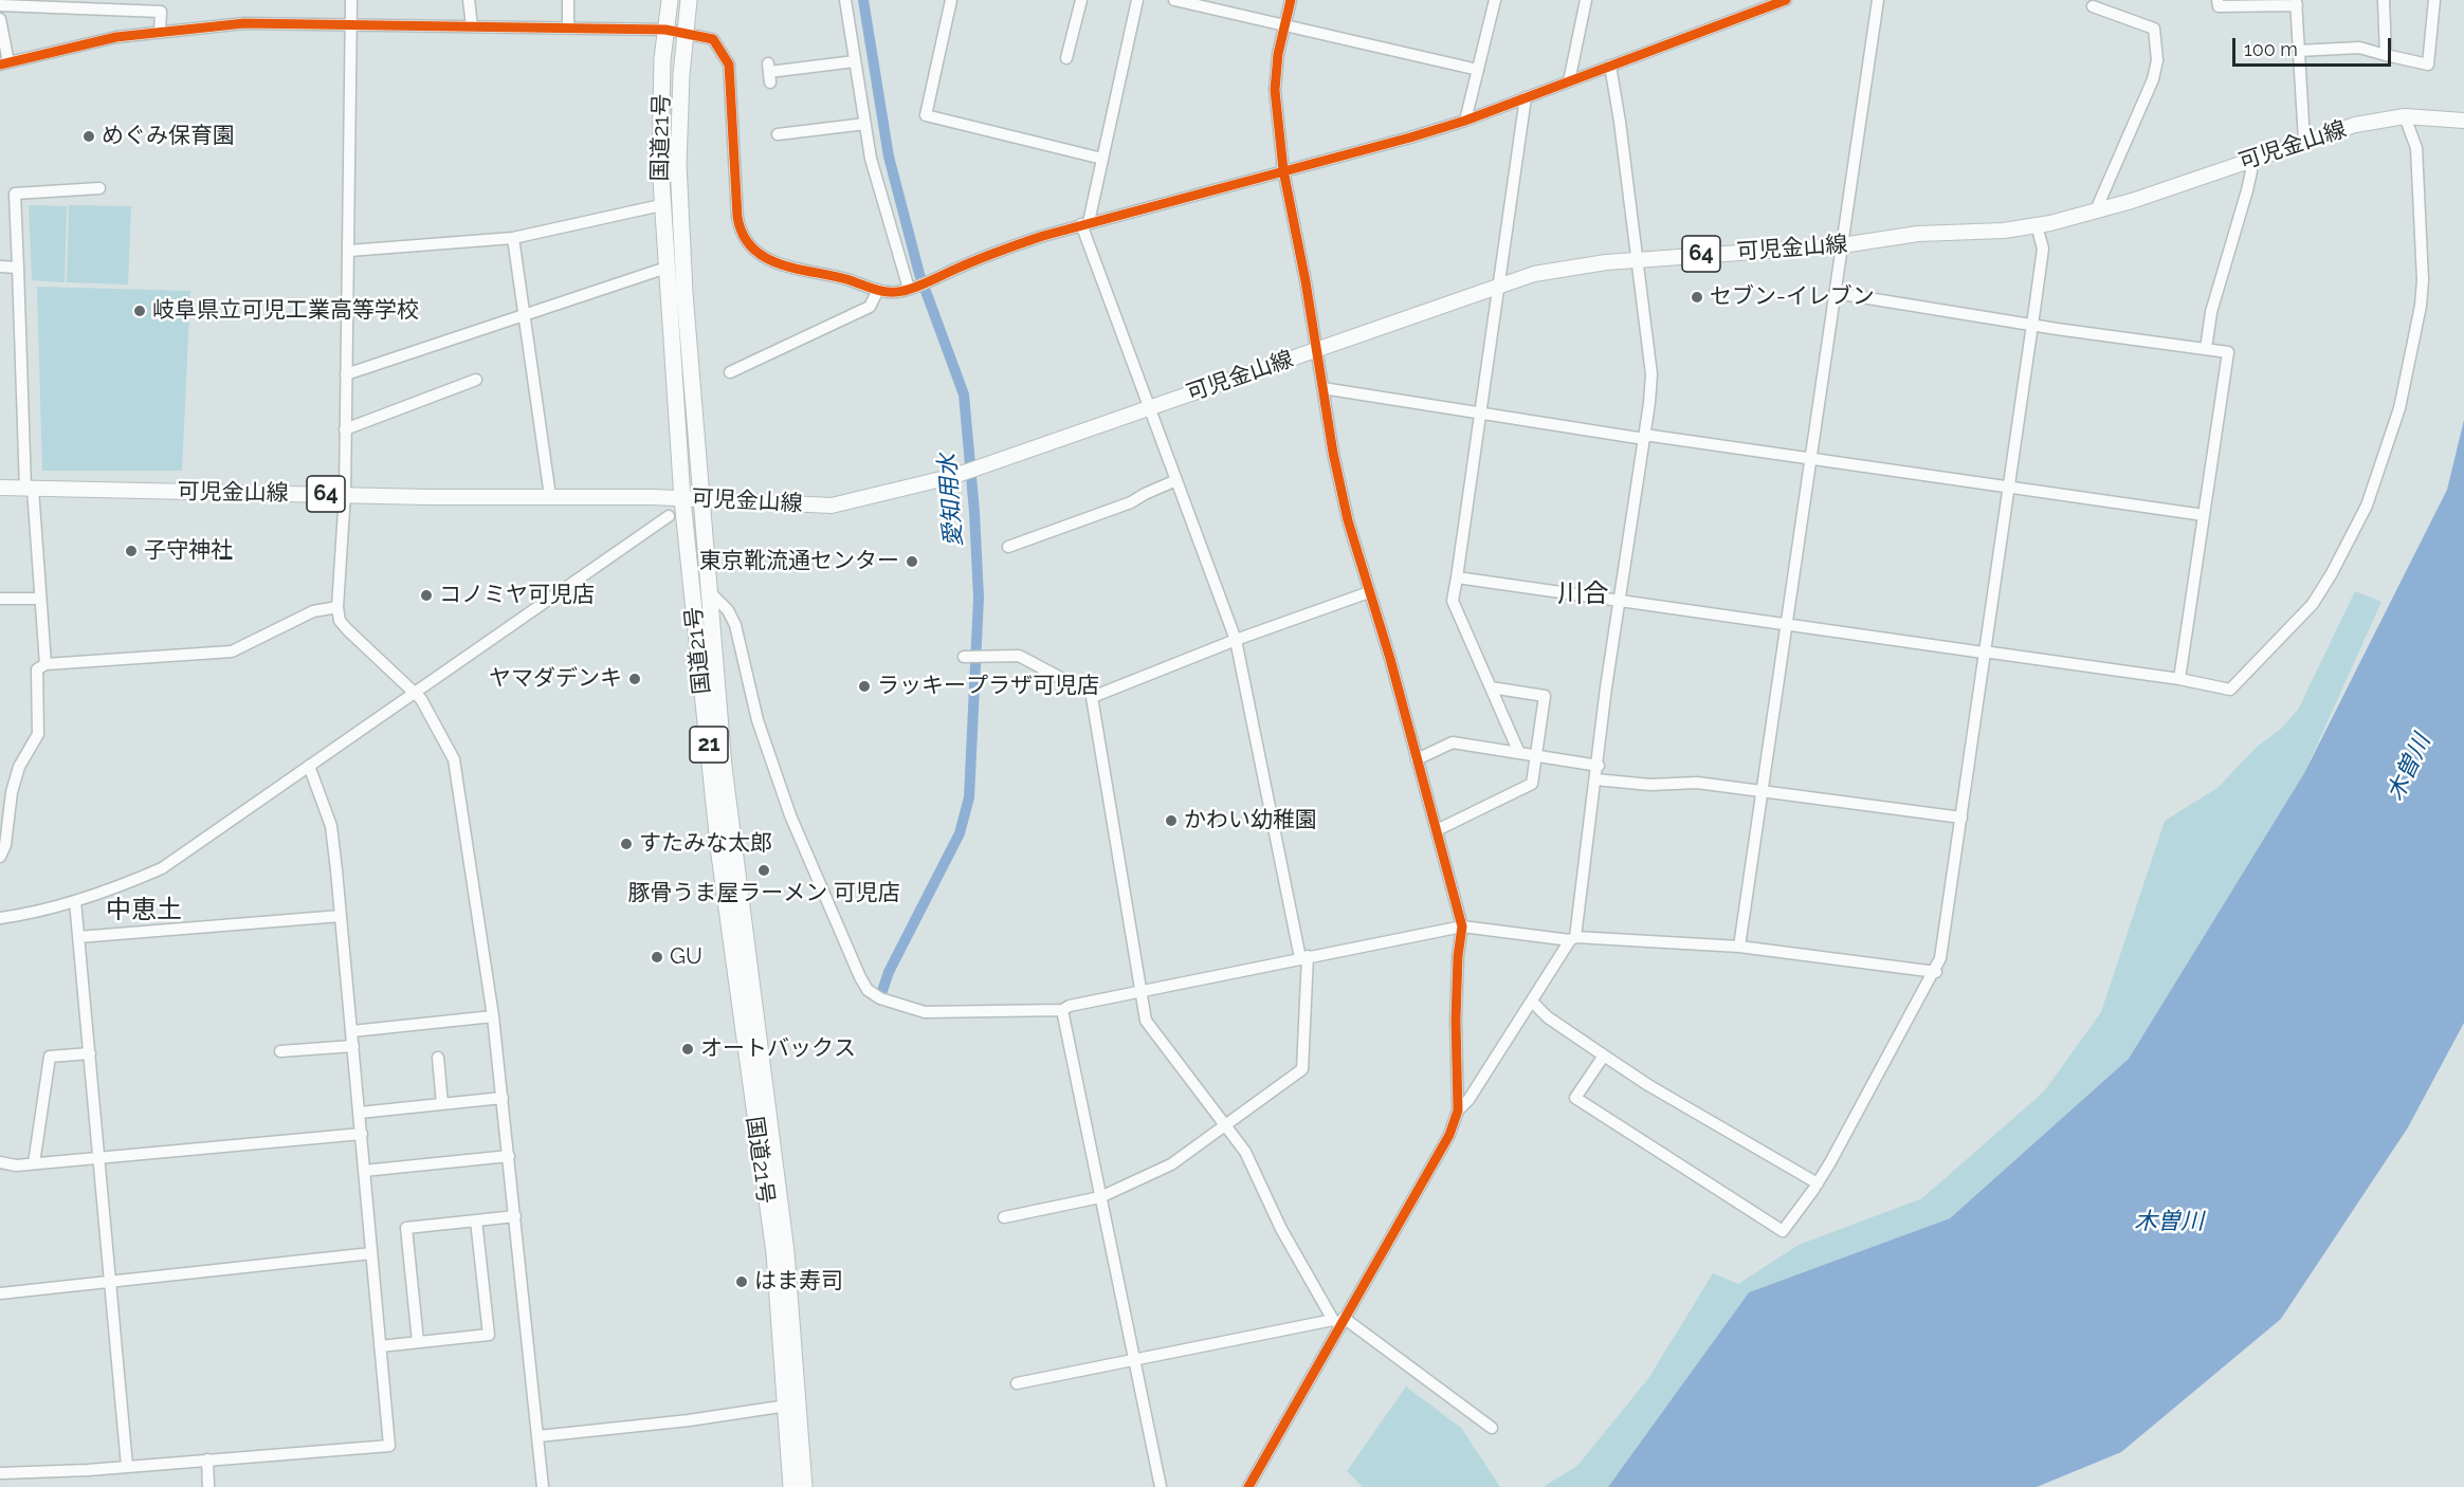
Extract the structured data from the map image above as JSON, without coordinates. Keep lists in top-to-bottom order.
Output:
{
  "streets": {
    "highway": ["国道21号", "21"],
    "main road": ["可児金山線", "64"]
  },
  "crossings": [
    ["国道21号", "可児金山線"]
  ],
  "districts": ["川合", "中恵土"],
  "water": ["愛知用水", "木曽川"],
  "places": [
    "めぐみ保育園",
    "セブン-イレブン",
    "岐阜県立可児工業高等学校",
    "子守神社",
    "東京靴流通センター",
    "コノミヤ可児店",
    "ヤマダデンキ",
    "ラッキープラザ可児店",
    "かわい幼稚園",
    "すたみな太郎",
    "豚骨うま屋ラーメン 可児店",
    "GU",
    "オートバックス",
    "はま寿司"
  ],
  "scale_bar": "100 m"
}
